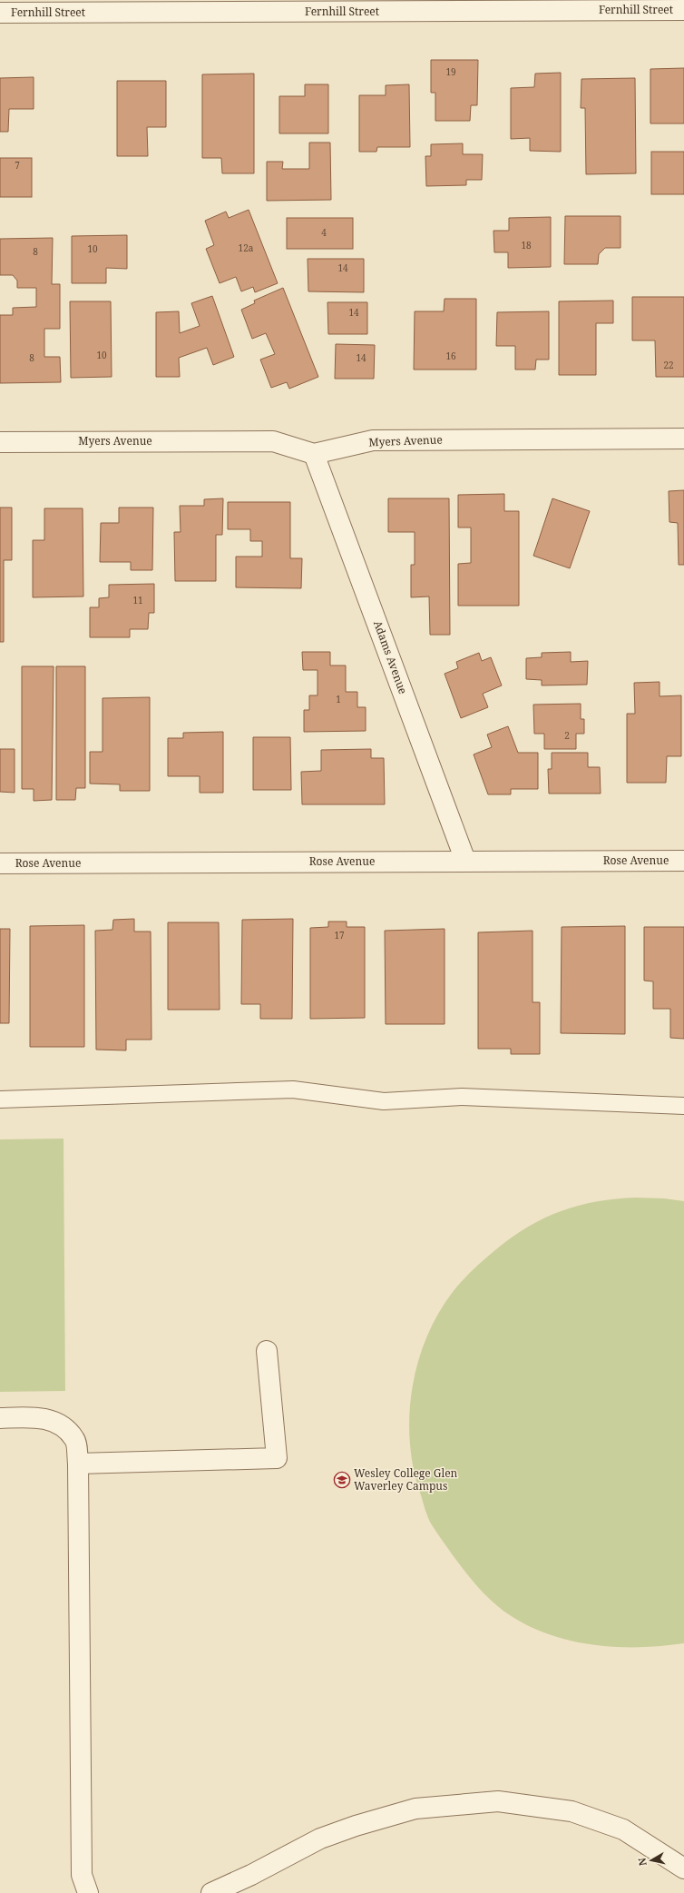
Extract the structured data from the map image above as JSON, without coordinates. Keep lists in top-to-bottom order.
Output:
{
  "streets": {
    "street": [
      "Fernhill Street",
      "Myers Avenue",
      "Adams Avenue",
      "Rose Avenue"
    ]
  },
  "crossings": [
    ["Myers Avenue", "Adams Avenue"],
    ["Adams Avenue", "Rose Avenue"]
  ],
  "places": {
    "school or university": ["Wesley College Glen Waverley Campus"]
  },
  "house_numbers": [
    "19",
    "7",
    "4",
    "18",
    "12a",
    "10",
    "8",
    "14",
    "14",
    "10",
    "16",
    "8",
    "14",
    "22",
    "11",
    "1",
    "2",
    "17"
  ],
  "north": "left"
}
